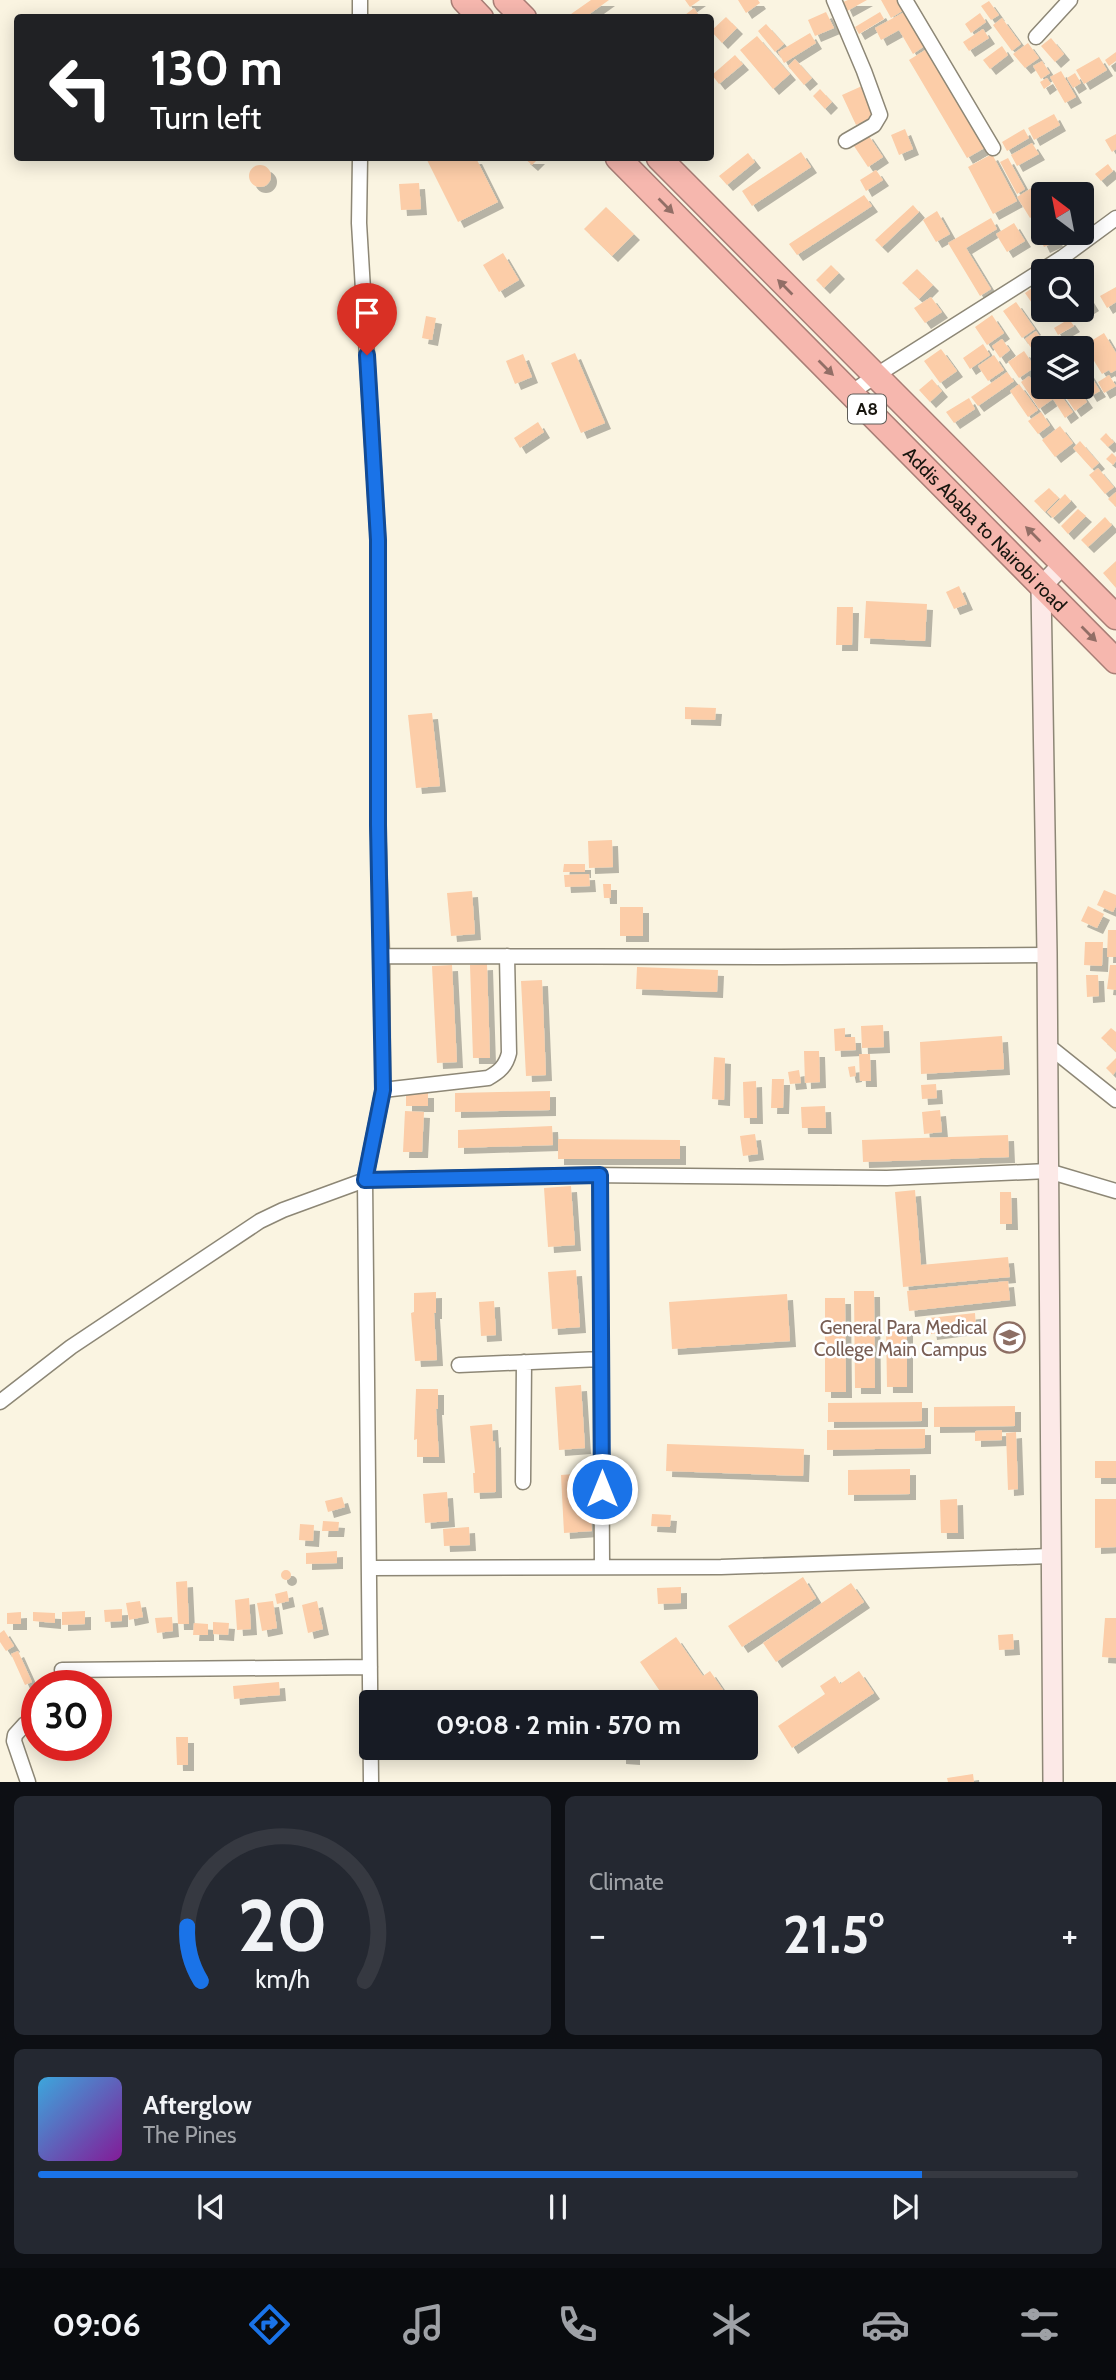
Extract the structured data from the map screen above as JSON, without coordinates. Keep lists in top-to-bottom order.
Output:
{
  "streets": {
    "highway": ["A8", "Addis Ababa to Nairobi road"]
  },
  "places": {
    "school or university": ["General Para Medical College Main Campus"]
  },
  "north": "top left",
  "page": {
    "turn": ["130 m", "Turn left"],
    "limit": "30",
    "trip": "09:08 · 2 min · 570 m",
    "tile": "Climate",
    "heat": ["−", "21.5°", "+"],
    "song": ["Afterglow", "The Pines"],
    "tabs": "09:06",
    "gauge": ["20", "km/h"]
  }
}
